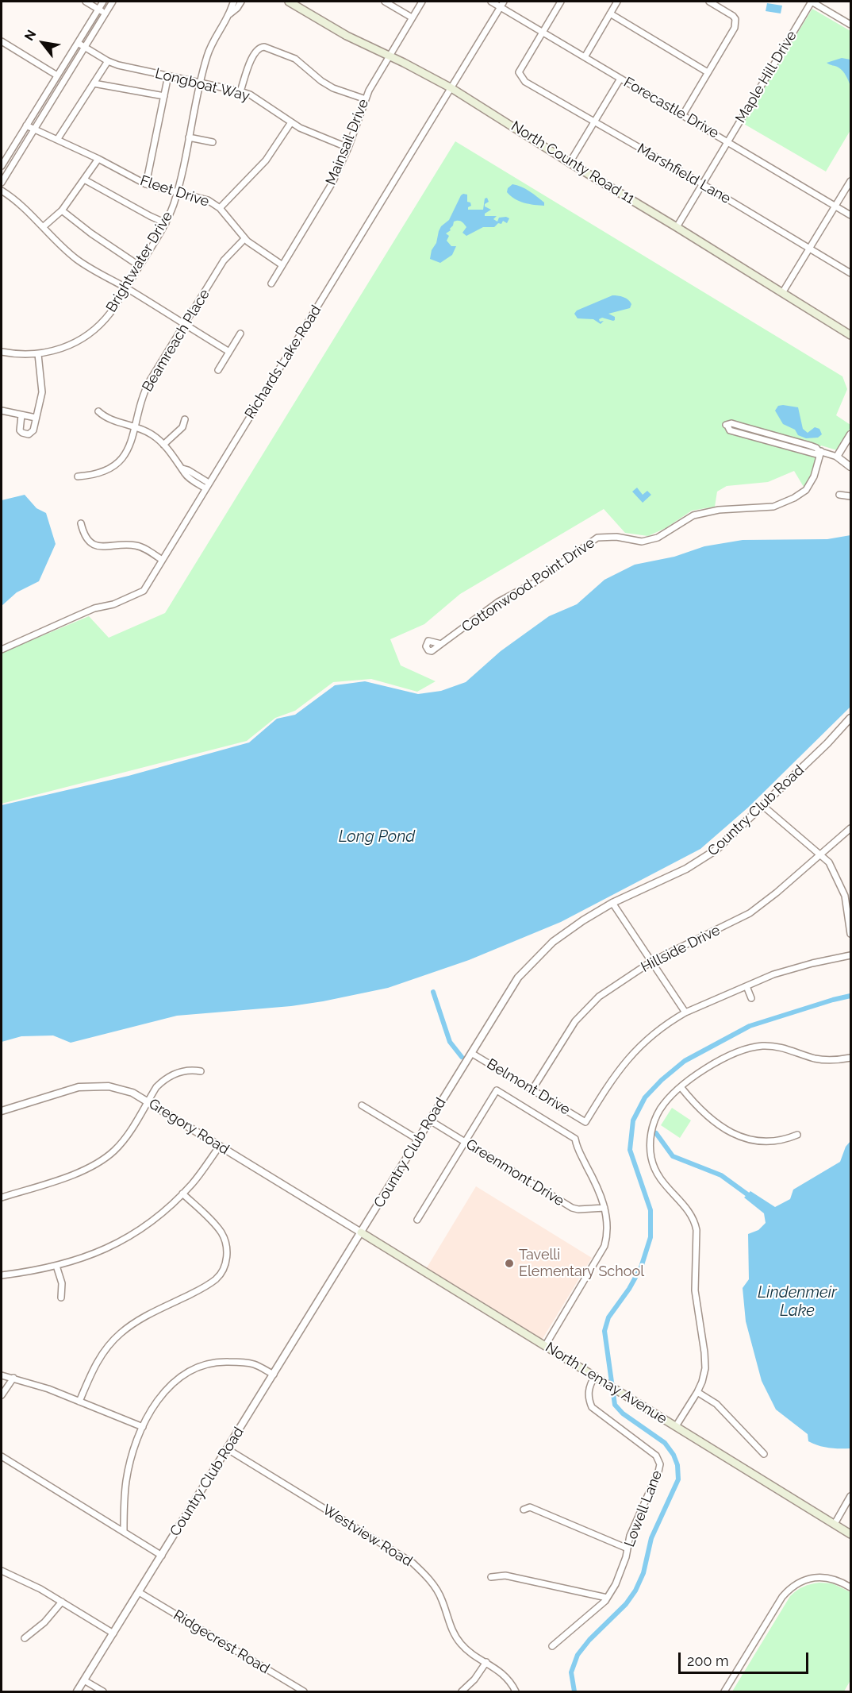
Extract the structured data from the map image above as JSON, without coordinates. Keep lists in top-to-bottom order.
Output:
{
  "streets": {
    "main road": ["North County Road 11", "North Lemay Avenue"],
    "street": [
      "Maple Hill Drive",
      "Longboat Way",
      "Forecastle Drive",
      "Mainsail Drive",
      "Marshfield Lane",
      "Fleet Drive",
      "Brightwater Drive",
      "Beamreach Place",
      "Richards Lake Road",
      "Cottonwood Point Drive",
      "Country Club Road",
      "Hillside Drive",
      "Belmont Drive",
      "Gregory Road",
      "Greenmont Drive",
      "Lowell Lane",
      "Westview Road",
      "Ridgecrest Road"
    ]
  },
  "crossings": [
    ["Maple Hill Drive", "Forecastle Drive"],
    ["Maple Hill Drive", "North County Road 11"],
    ["Maple Hill Drive", "Marshfield Lane"],
    ["Longboat Way", "Mainsail Drive"],
    ["Longboat Way", "Brightwater Drive"],
    ["Forecastle Drive", "Marshfield Lane"],
    ["Forecastle Drive", "Richards Lake Road"],
    ["Mainsail Drive", "North County Road 11"],
    ["Mainsail Drive", "Fleet Drive"],
    ["North County Road 11", "Richards Lake Road"],
    ["Fleet Drive", "Brightwater Drive"],
    ["Fleet Drive", "Beamreach Place"],
    ["Country Club Road", "Belmont Drive"],
    ["Country Club Road", "Gregory Road"],
    ["Country Club Road", "Greenmont Drive"],
    ["Country Club Road", "North Lemay Avenue"],
    ["Country Club Road", "Westview Road"],
    ["Country Club Road", "Ridgecrest Road"],
    ["Hillside Drive", "Belmont Drive"],
    ["Gregory Road", "North Lemay Avenue"],
    ["North Lemay Avenue", "Lowell Lane"]
  ],
  "water": ["Long Pond", "Lindenmeir Lake"],
  "places": ["Tavelli Elementary School"],
  "scale_bar": "200 m",
  "north": "top left"
}
